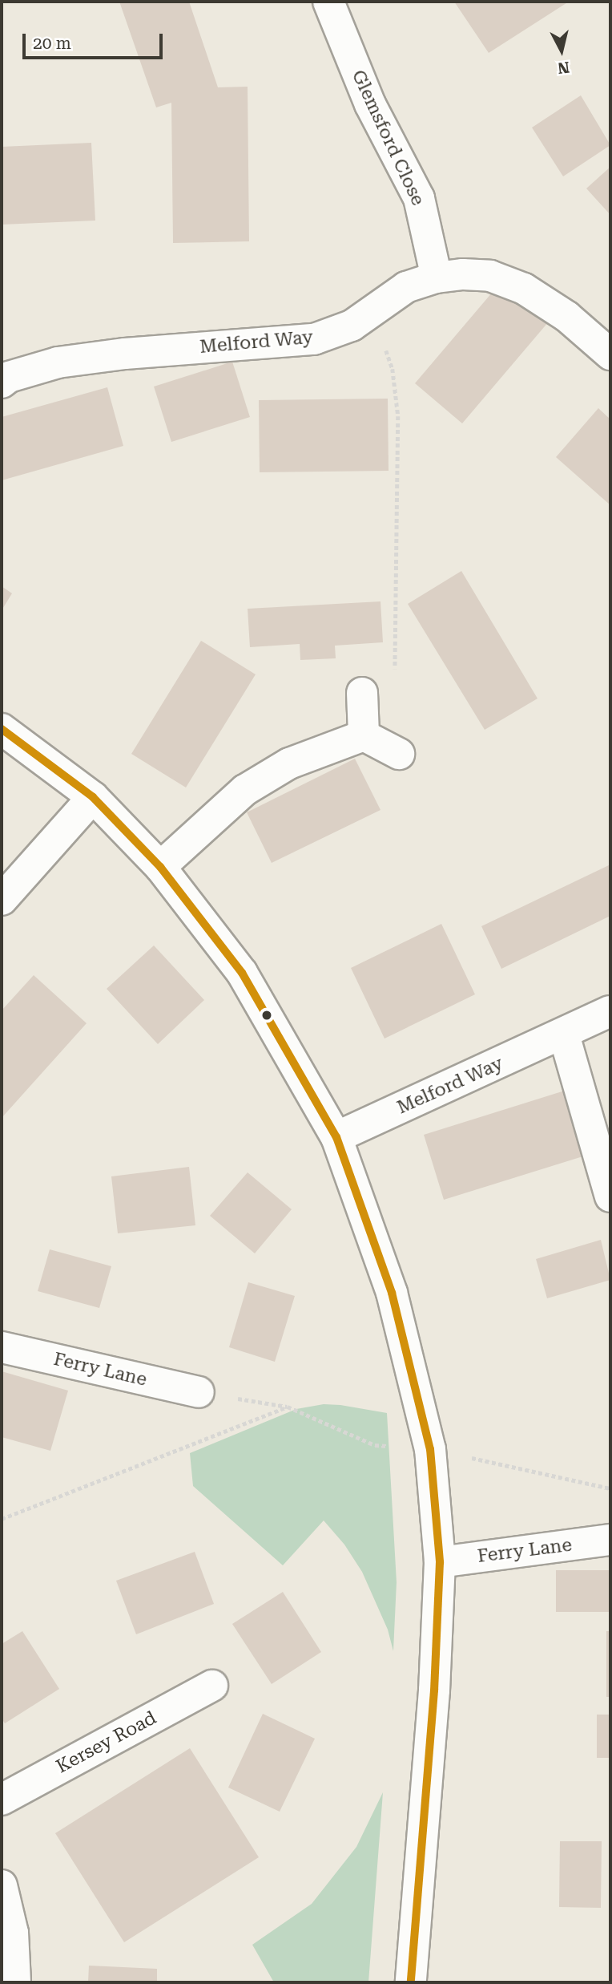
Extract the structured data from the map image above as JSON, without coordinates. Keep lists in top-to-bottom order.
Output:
{
  "streets": {
    "street": [
      "Glemsford Close",
      "Melford Way",
      "Ferry Lane",
      "Kersey Road"
    ]
  },
  "crossings": [
    ["Glemsford Close", "Melford Way"]
  ],
  "scale_bar": "20 m",
  "north": "bottom"
}
